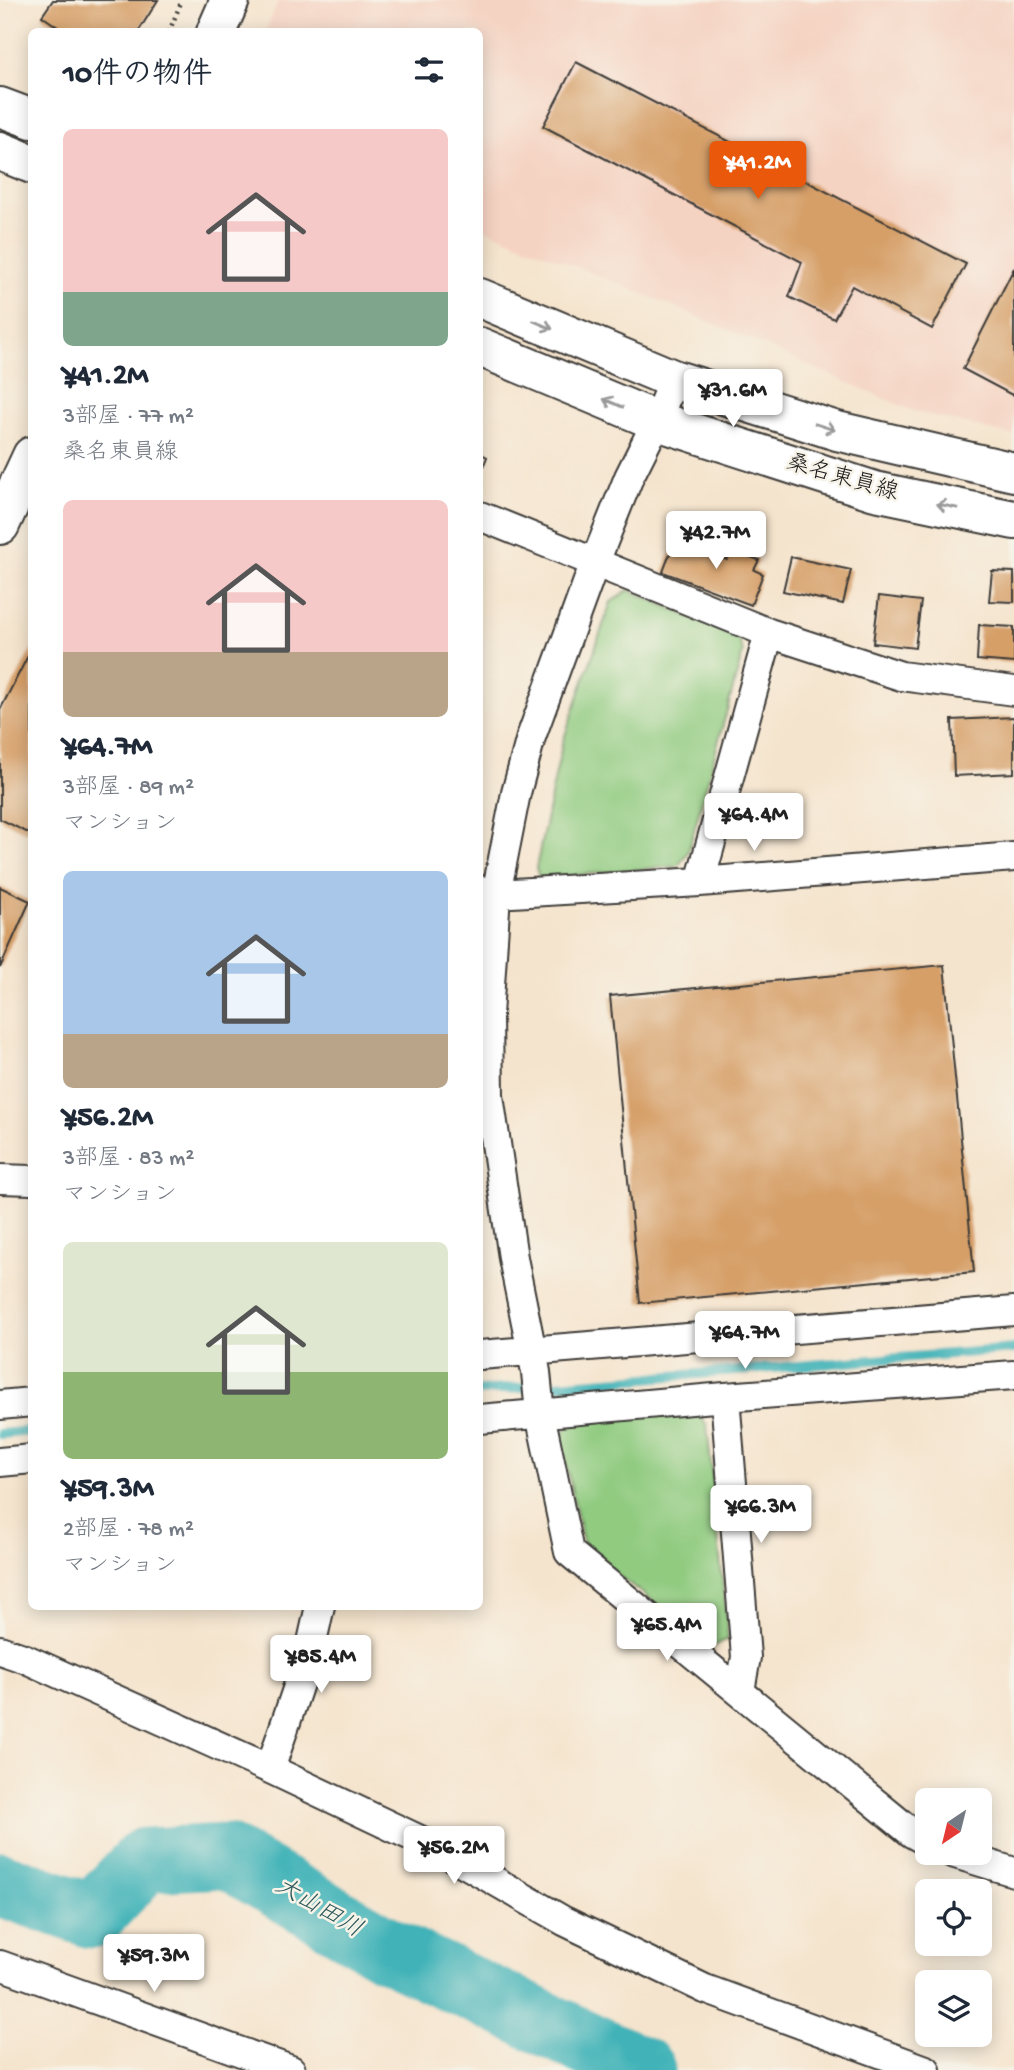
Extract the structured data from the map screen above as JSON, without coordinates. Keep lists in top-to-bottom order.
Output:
{
  "streets": {
    "main road": ["桑名東員線"]
  },
  "water": ["大山田川"],
  "north": "bottom left",
  "page": {
    "heading": "10件の物件",
    "list": [
      {
        "name": "¥41.2M",
        "note": "3部屋 · 77 m² · 桑名東員線"
      },
      {
        "name": "¥64.7M",
        "note": "3部屋 · 89 m² · マンション"
      },
      {
        "name": "¥56.2M",
        "note": "3部屋 · 83 m² · マンション"
      },
      {
        "name": "¥59.3M",
        "note": "2部屋 · 78 m² · マンション"
      }
    ],
    "price": [
      "¥41.2M",
      "¥31.6M",
      "¥42.7M",
      "¥64.4M",
      "¥64.7M",
      "¥66.3M",
      "¥65.4M",
      "¥85.4M",
      "¥56.2M",
      "¥59.3M"
    ]
  }
}
